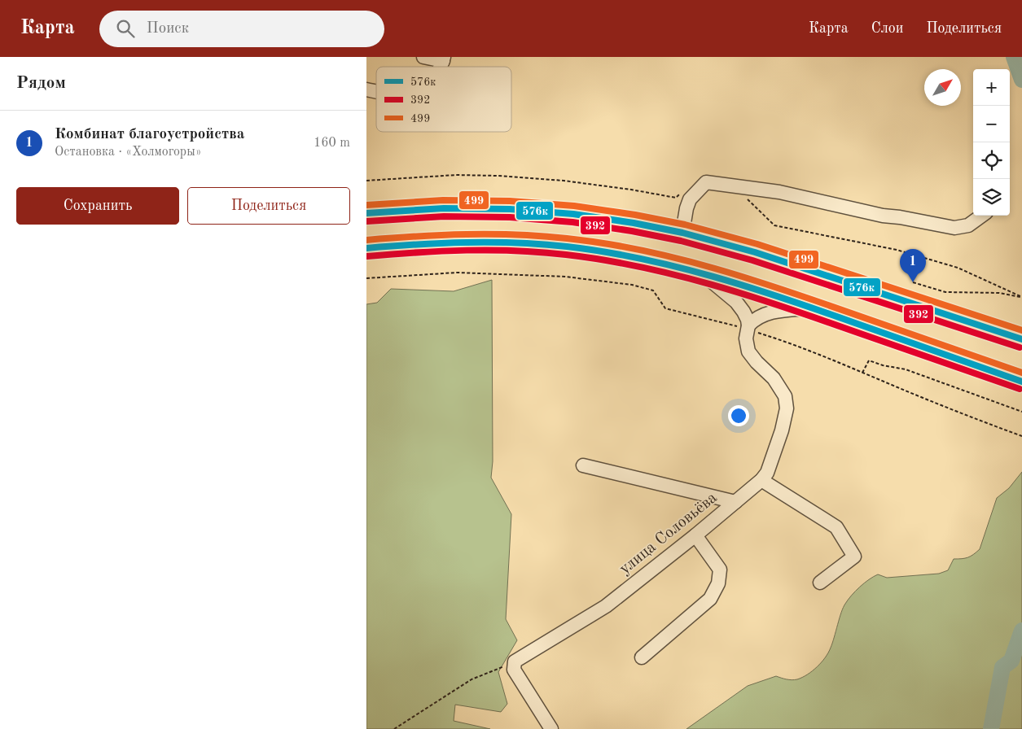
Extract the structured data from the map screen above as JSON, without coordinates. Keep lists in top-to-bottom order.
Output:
{
  "streets": {
    "street": ["улица Соловьёва"]
  },
  "lines": ["transit line 499", "transit line 576к", "transit line 392"],
  "legend": ["576к", "392", "499"],
  "north": "top right",
  "page": {
    "header": "Карта",
    "search": "Поиск",
    "nav": ["Карта", "Слои", "Поделиться"],
    "heading": "Рядом",
    "map_buttons": ["+", "−"],
    "list": [
      {
        "mark": "1",
        "name": "Комбинат благоустройства",
        "note": "Остановка · «Холмогоры»",
        "value": "160 m"
      }
    ],
    "buttons": ["Сохранить", "Поделиться"],
    "pins": "1"
  }
}
